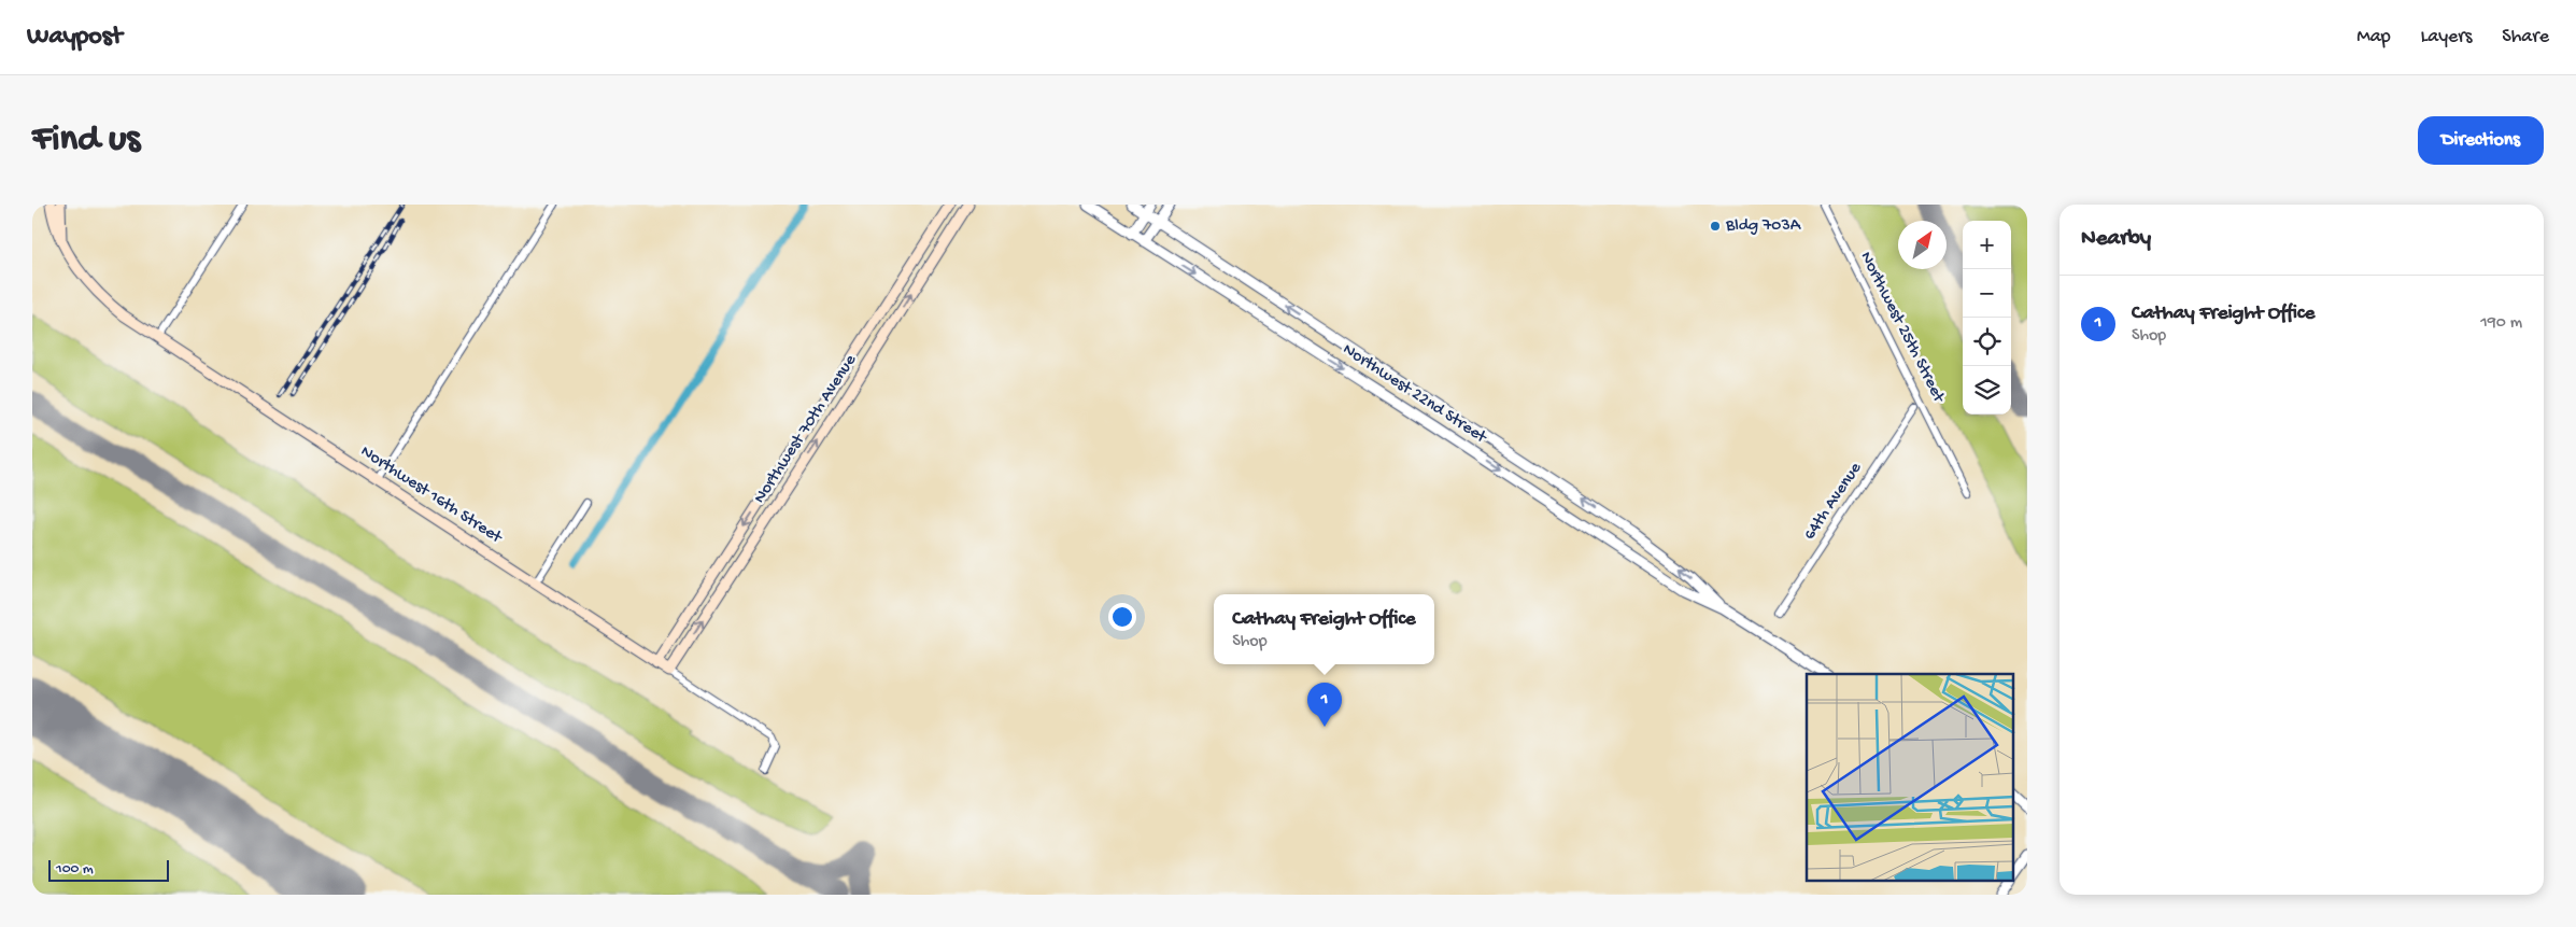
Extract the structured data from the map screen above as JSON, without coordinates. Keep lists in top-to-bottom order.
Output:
{
  "streets": {
    "main road": ["Northwest 70th Avenue", "Northwest 16th Street"],
    "street": ["Northwest 25th Street", "Northwest 22nd Street", "64th Avenue"]
  },
  "crossings": [
    ["Northwest 70th Avenue", "Northwest 16th Street"]
  ],
  "places": ["Bldg 703A"],
  "scale_bar": "100 m",
  "north": "top right",
  "page": {
    "header": "Waypost",
    "nav": ["Map", "Layers", "Share"],
    "buttons": "Directions",
    "title": "Find us",
    "heading": "Nearby",
    "map_buttons": ["+", "−"],
    "list": [
      {
        "mark": "1",
        "name": "Cathay Freight Office",
        "note": "Shop",
        "value": "190 m"
      }
    ],
    "popup": ["Cathay Freight Office", "Shop"],
    "pins": "1",
    "scale": "100 m"
  }
}
